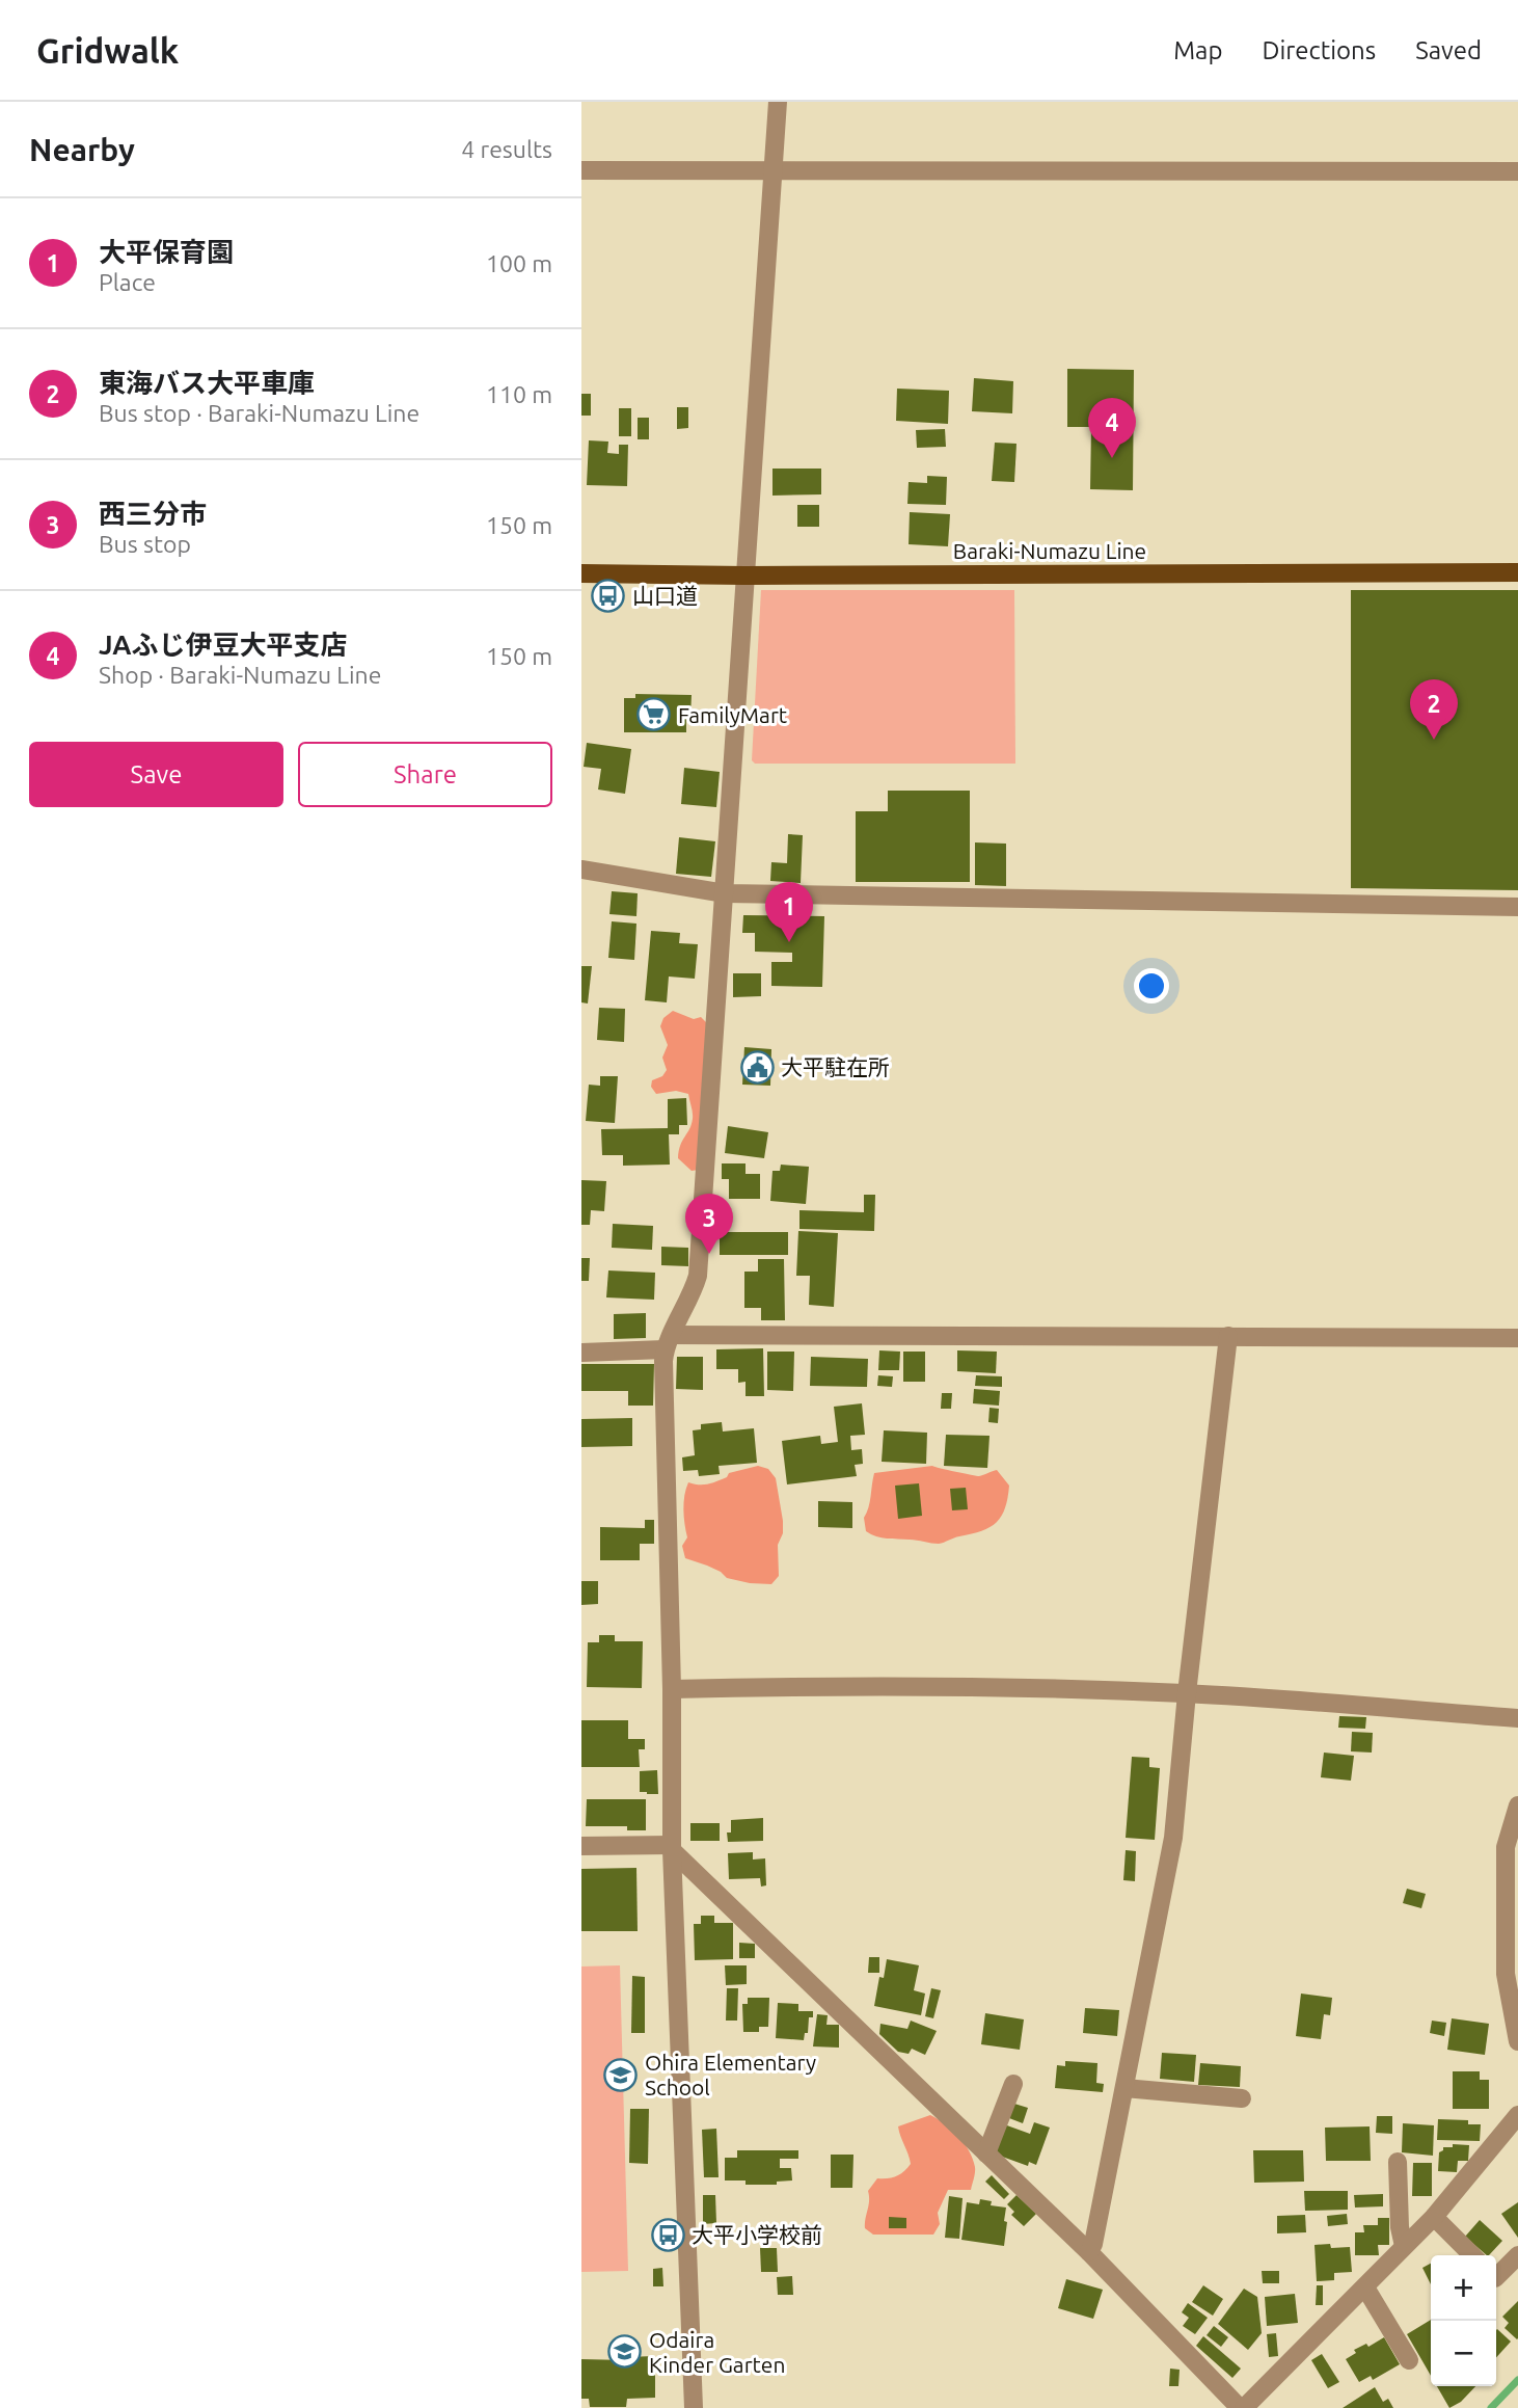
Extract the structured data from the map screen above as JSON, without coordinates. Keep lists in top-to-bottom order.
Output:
{
  "streets": {
    "main road": ["Baraki-Numazu Line"]
  },
  "places": {
    "bus stop": ["山口道", "大平小学校前"],
    "supermarket": ["FamilyMart"],
    "public building": ["大平駐在所"],
    "school or university": ["Ohira Elementary School", "Odaira Kinder Garten"]
  },
  "page": {
    "header": "Gridwalk",
    "nav": ["Map", "Directions", "Saved"],
    "heading": ["Nearby", "4 results"],
    "list": [
      {
        "mark": "1",
        "name": "大平保育園",
        "note": "Place",
        "value": "100 m"
      },
      {
        "mark": "2",
        "name": "東海バス大平車庫",
        "note": "Bus stop · Baraki-Numazu Line",
        "value": "110 m"
      },
      {
        "mark": "3",
        "name": "西三分市",
        "note": "Bus stop",
        "value": "150 m"
      },
      {
        "mark": "4",
        "name": "JAふじ伊豆大平支店",
        "note": "Shop · Baraki-Numazu Line",
        "value": "150 m"
      }
    ],
    "pins": [
      "4",
      "2",
      "1",
      "3"
    ],
    "buttons": ["Save", "Share"],
    "map_buttons": ["+", "−"]
  }
}
